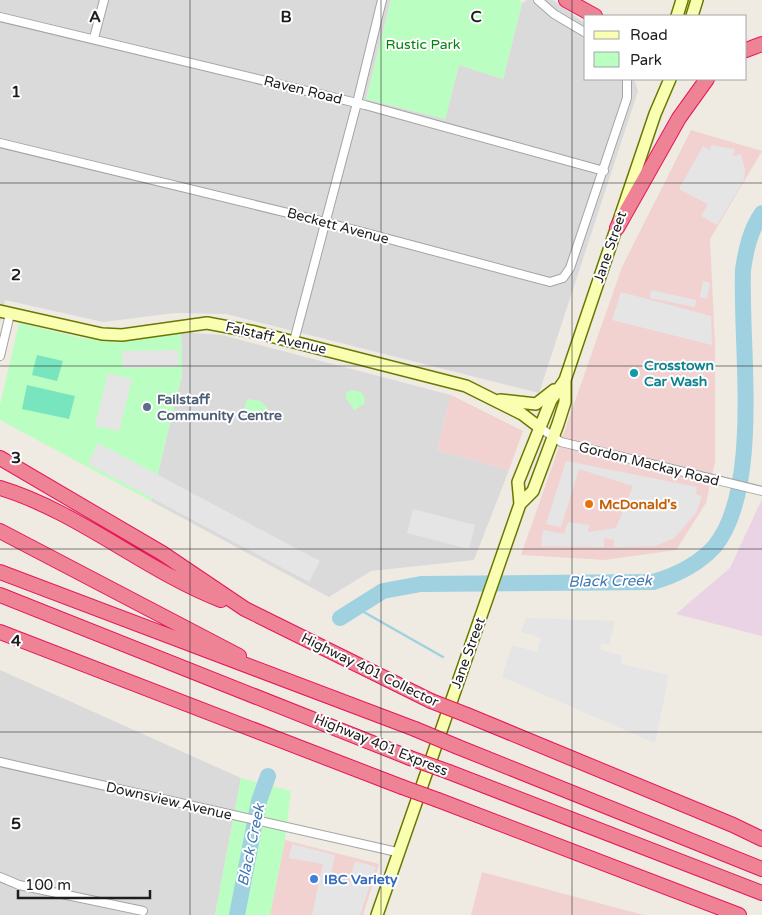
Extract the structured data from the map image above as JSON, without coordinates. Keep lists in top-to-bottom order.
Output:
{
  "streets": {
    "highway": ["Highway 401 Collector", "Highway 401 Express"],
    "main road": ["Jane Street", "Falstaff Avenue"],
    "street": [
      "Raven Road",
      "Beckett Avenue",
      "Gordon Mackay Road",
      "Downsview Avenue"
    ]
  },
  "crossings": [
    ["Raven Road", "Beckett Avenue"],
    ["Jane Street", "Falstaff Avenue"],
    ["Jane Street", "Gordon Mackay Road"],
    ["Jane Street", "Downsview Avenue"],
    ["Falstaff Avenue", "Gordon Mackay Road"]
  ],
  "water": ["Black Creek"],
  "parks": ["Rustic Park"],
  "places": [
    "Crosstown Car Wash",
    "Failstaff Community Centre",
    "McDonald's",
    "IBC Variety"
  ],
  "legend": ["Road", "Park"],
  "scale_bar": "100 m",
  "grid": {
    "columns": ["A", "B", "C"],
    "rows": [
      "1",
      "2",
      "3",
      "4",
      "5"
    ]
  }
}
